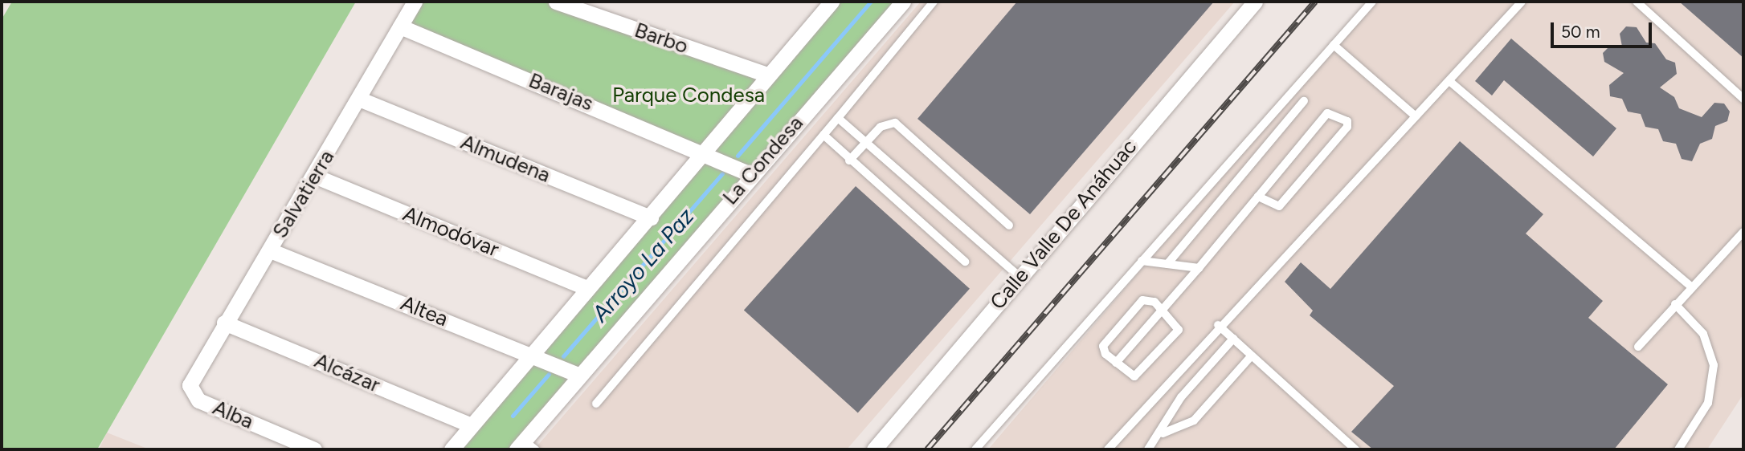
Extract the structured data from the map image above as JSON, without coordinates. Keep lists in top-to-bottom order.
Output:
{
  "streets": {
    "street": [
      "Barbo",
      "Barajas",
      "Almudena",
      "La Condesa",
      "Salvatierra",
      "Calle Valle De Anáhuac",
      "Almodóvar",
      "Altea",
      "Alcázar",
      "Alba"
    ]
  },
  "crossings": [
    ["Barajas", "La Condesa"],
    ["Barajas", "Salvatierra"],
    ["Almudena", "Salvatierra"],
    ["La Condesa", "Altea"],
    ["Salvatierra", "Almodóvar"],
    ["Salvatierra", "Altea"],
    ["Salvatierra", "Alcázar"],
    ["Salvatierra", "Alba"]
  ],
  "water": ["Arroyo La Paz"],
  "parks": ["Parque Condesa"],
  "scale_bar": "50 m"
}
